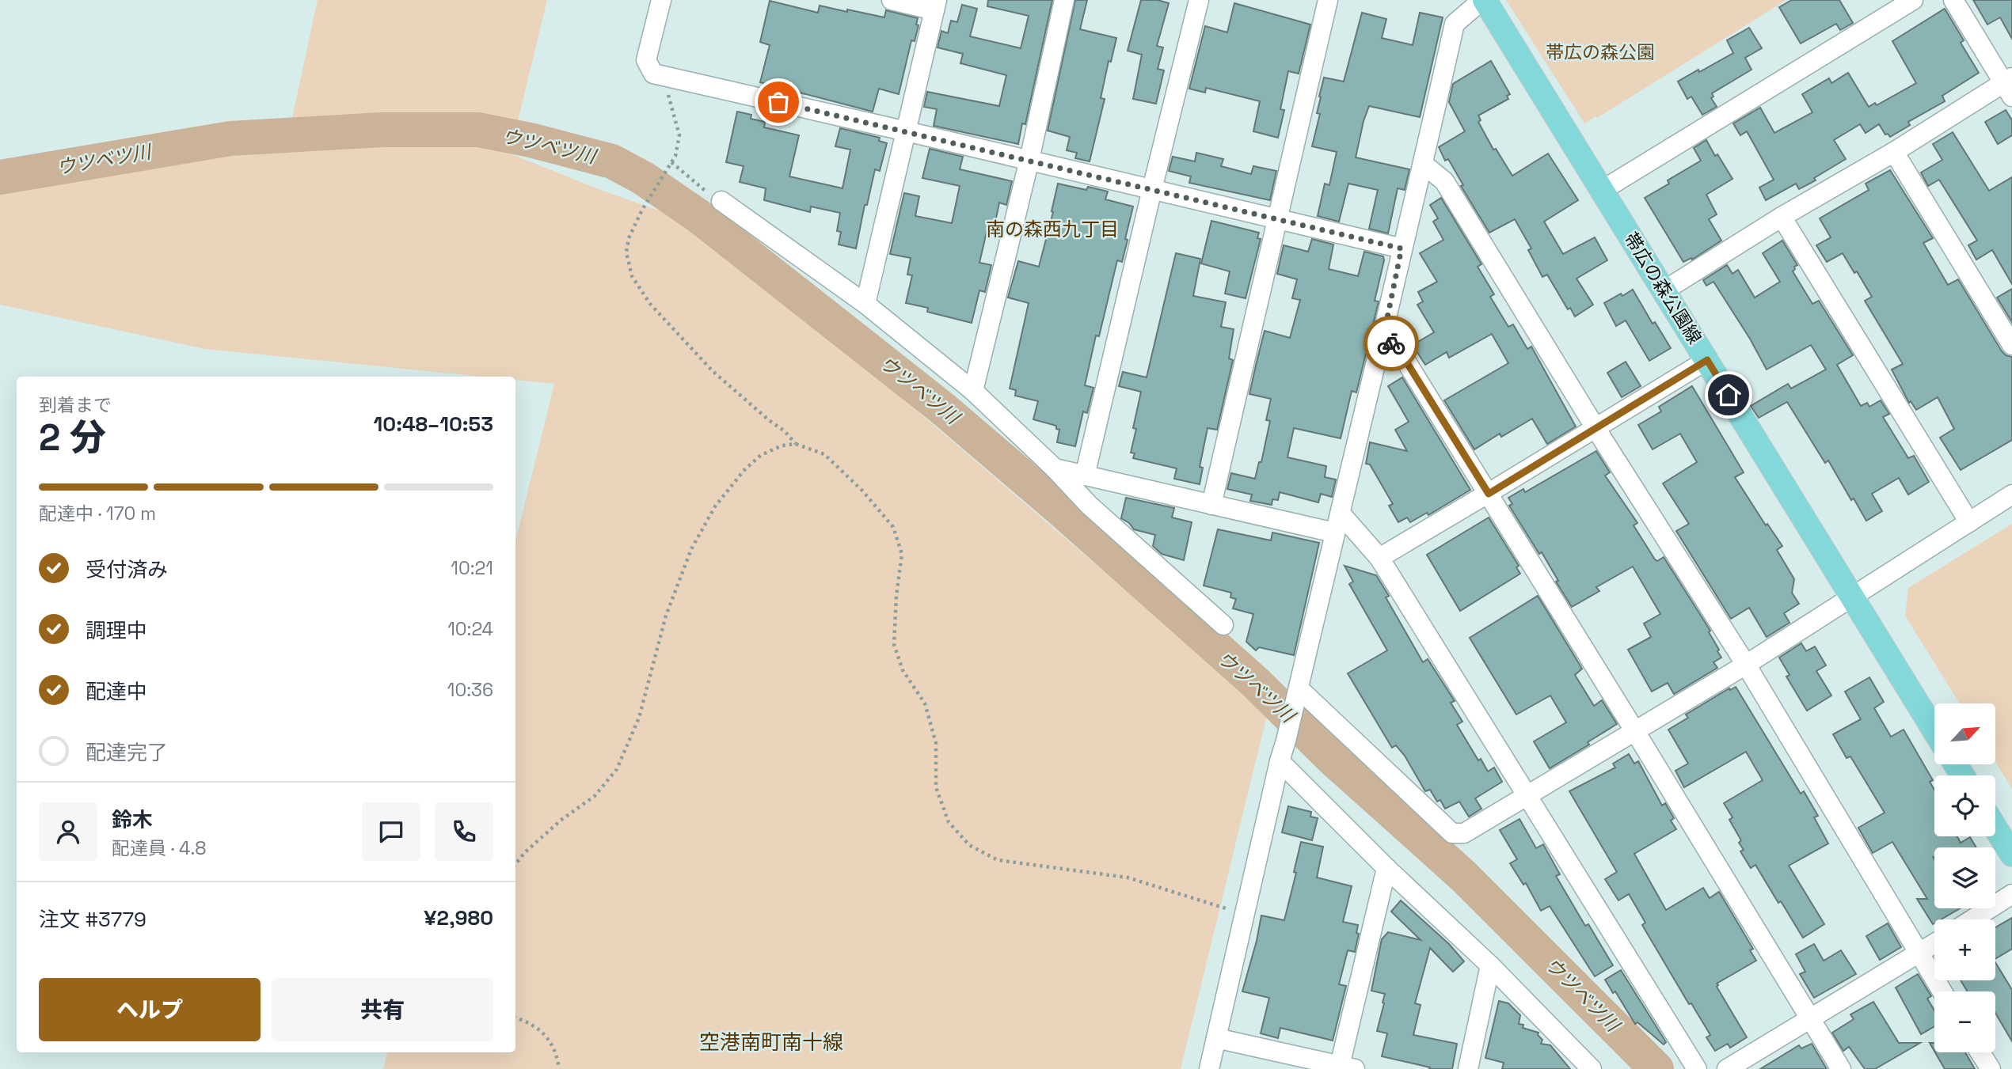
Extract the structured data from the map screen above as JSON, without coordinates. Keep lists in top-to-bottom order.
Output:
{
  "streets": {
    "main road": ["帯広の森公園線"]
  },
  "districts": ["南の森西九丁目", "空港南町南十線"],
  "water": ["ウツベツ川"],
  "parks": ["帯広の森公園"],
  "north": "top right",
  "page": {
    "heading": ["2 分", "到着まで", "10:48–10:53"],
    "panel": [
      "鈴木",
      "配達員 · 4.8",
      "注文 #3779",
      "¥2,980"
    ],
    "bar": "配達中 · 170 m",
    "list": [
      ["受付済み", "10:21"],
      ["調理中", "10:24"],
      ["配達中", "10:36"],
      "配達完了"
    ],
    "map_buttons": ["+", "−"],
    "buttons": ["ヘルプ", "共有"]
  }
}
